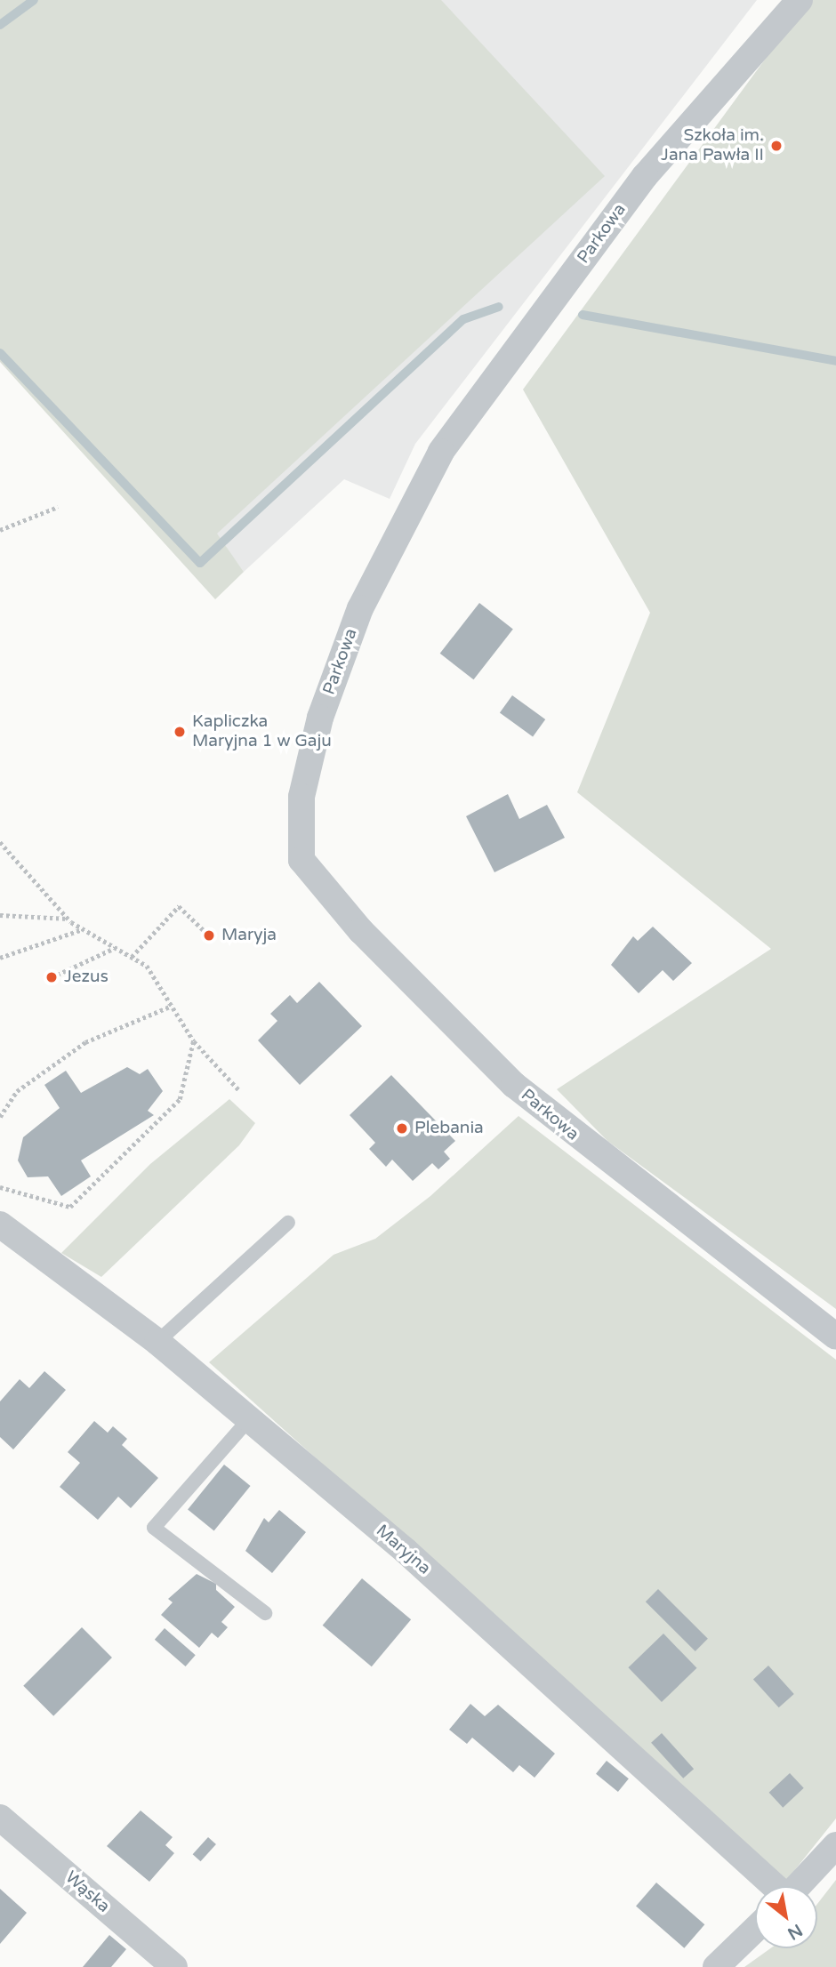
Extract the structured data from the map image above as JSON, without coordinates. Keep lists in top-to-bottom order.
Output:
{
  "streets": {
    "street": ["Parkowa", "Maryjna", "Wąska"]
  },
  "places": [
    "Szkoła im. Jana Pawła II",
    "Kapliczka Maryjna 1 w Gaju",
    "Maryja",
    "Jezus",
    "Plebania"
  ],
  "north": "bottom right"
}
